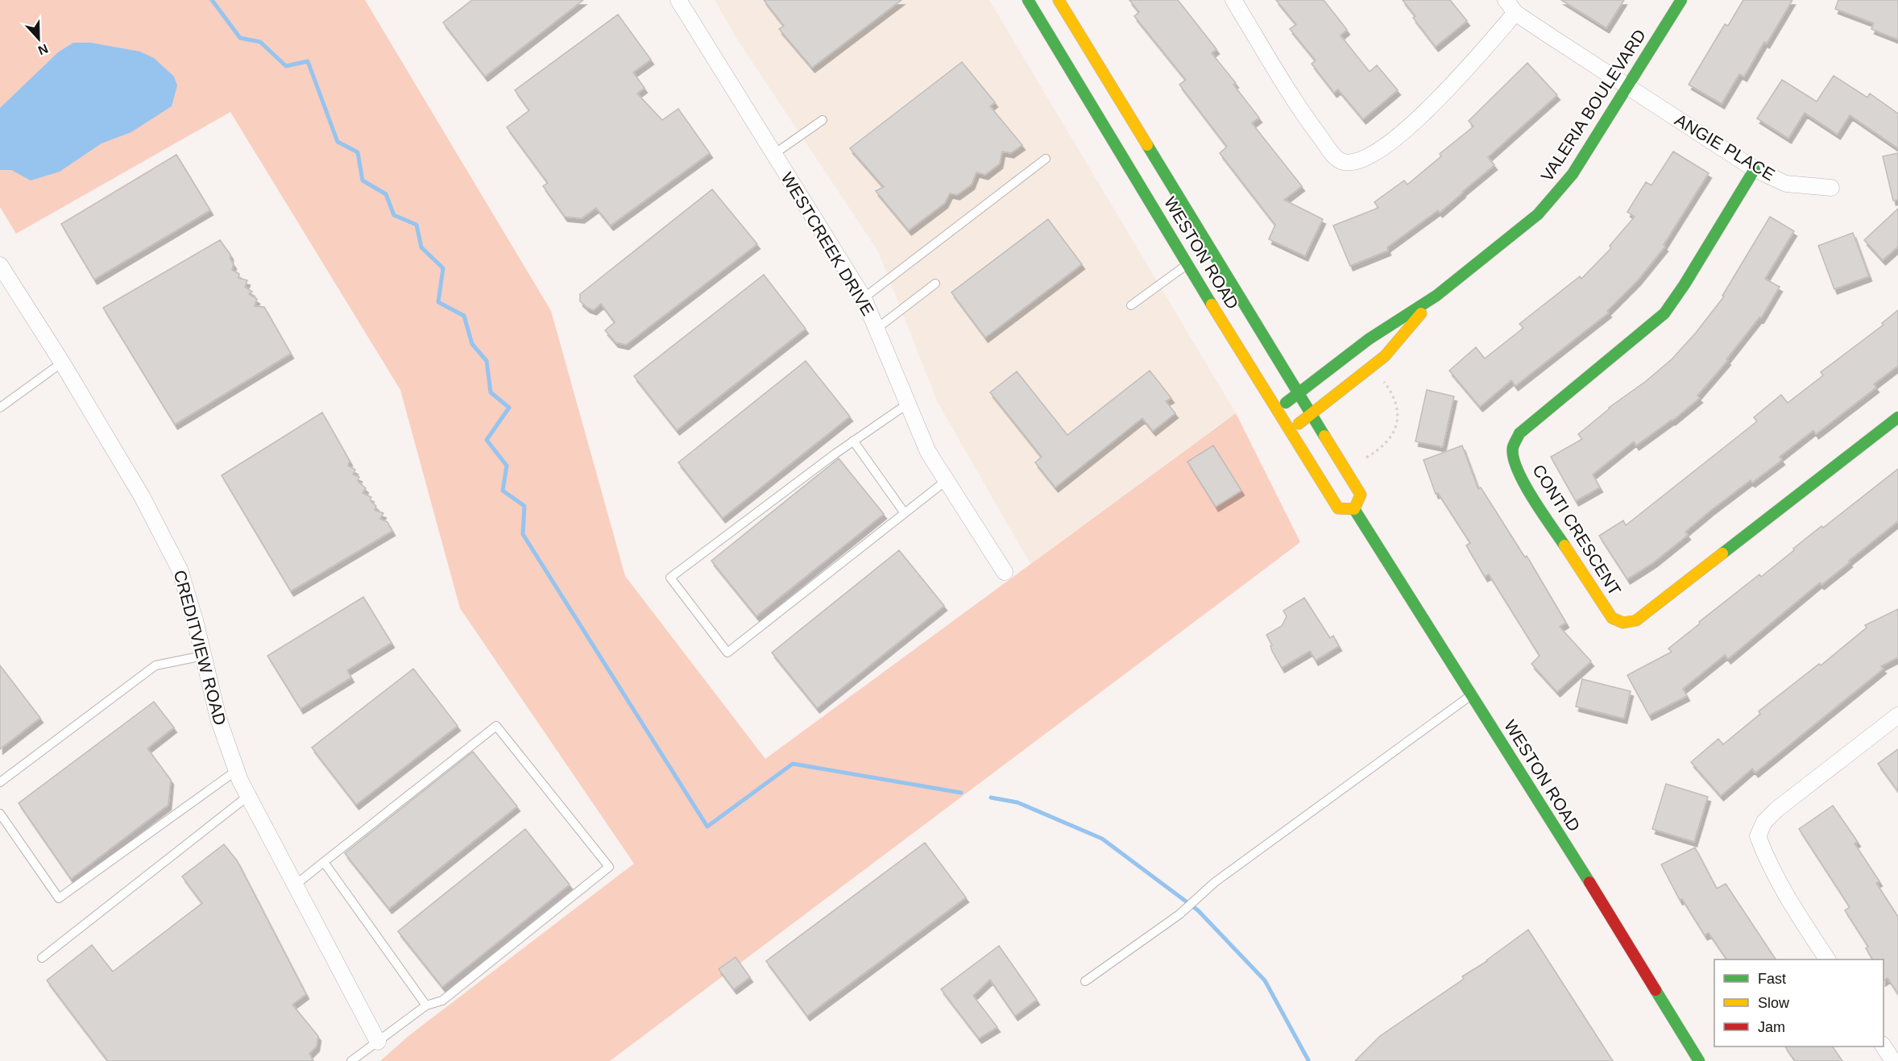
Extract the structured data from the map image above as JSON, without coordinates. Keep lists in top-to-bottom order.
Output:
{
  "streets": {
    "main road": ["VALERIA BOULEVARD", "WESTON ROAD", "CONTI CRESCENT"],
    "street": ["ANGIE PLACE", "WESTCREEK DRIVE", "CREDITVIEW ROAD"]
  },
  "crossings": [
    ["VALERIA BOULEVARD", "ANGIE PLACE"],
    ["VALERIA BOULEVARD", "WESTON ROAD"],
    ["ANGIE PLACE", "CONTI CRESCENT"]
  ],
  "legend": ["Fast", "Slow", "Jam"],
  "north": "bottom"
}
